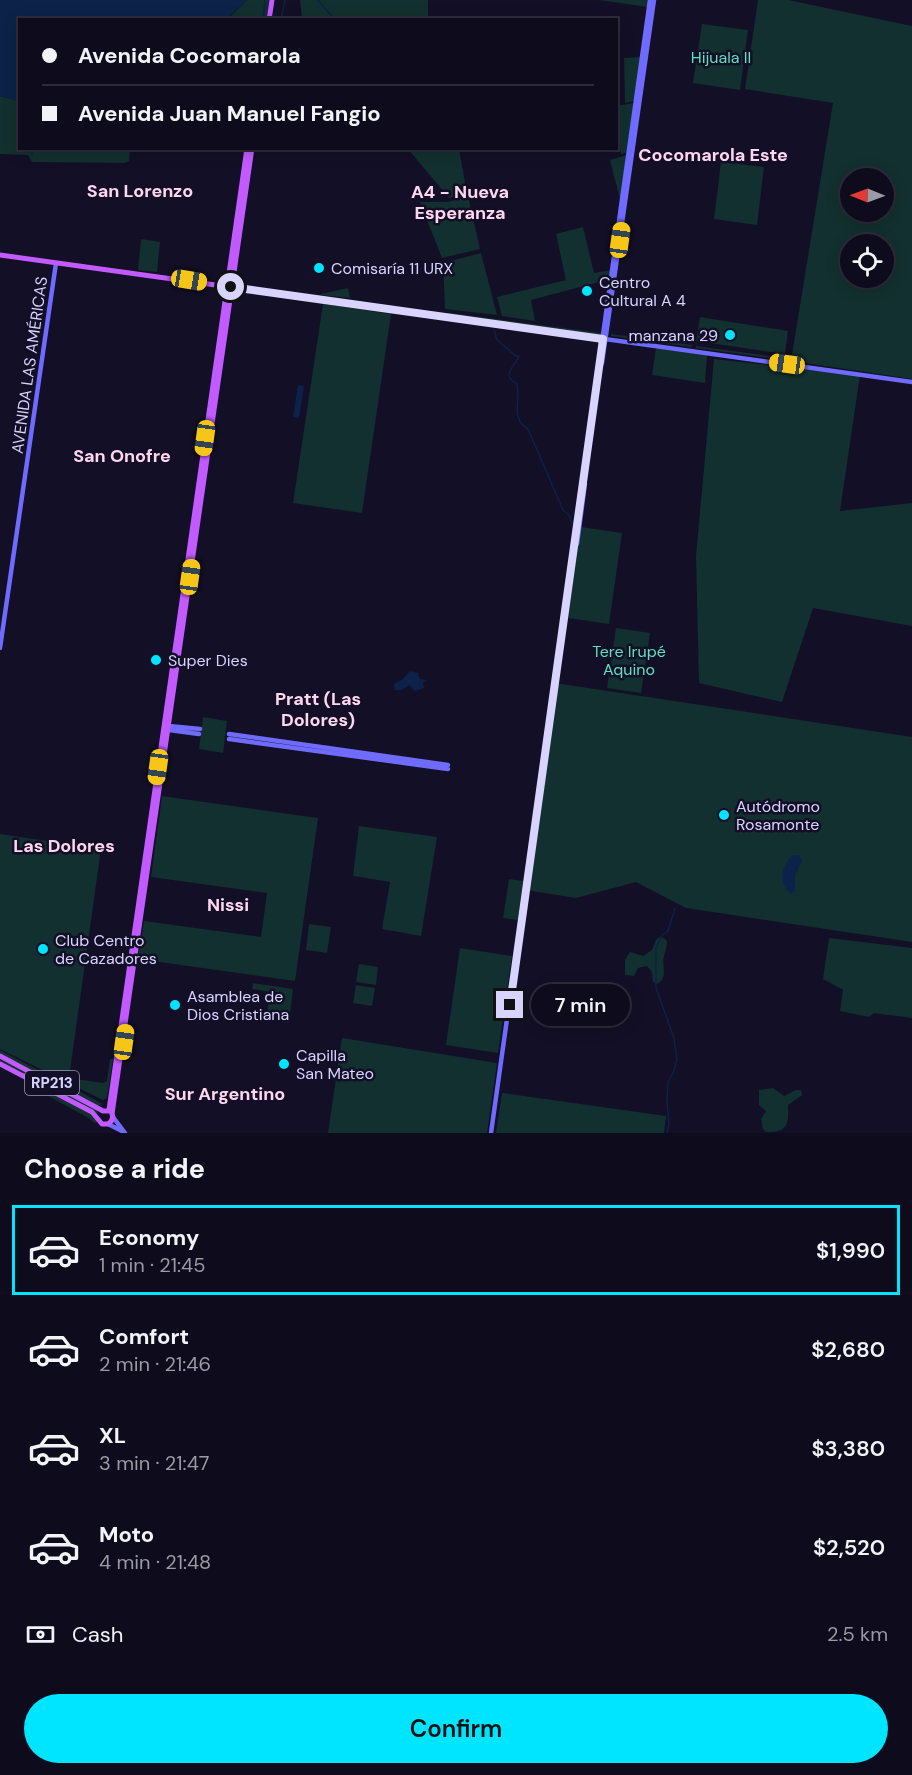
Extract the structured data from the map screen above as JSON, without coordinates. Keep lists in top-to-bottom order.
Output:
{
  "streets": {
    "main road": ["AVENIDA LAS AMÉRICAS", "RP213"]
  },
  "districts": [
    "Cocomarola Este",
    "San Lorenzo",
    "A4 - Nueva Esperanza",
    "San Onofre",
    "Pratt (Las Dolores)",
    "Las Dolores",
    "Nissi",
    "Sur Argentino"
  ],
  "parks": ["Hijuala II", "Tere Irupé Aquino"],
  "places": [
    "Comisaría 11 URX",
    "Centro Cultural A 4",
    "manzana 29",
    "Super Dies",
    "Autódromo Rosamonte",
    "Club Centro de Cazadores",
    "Asamblea de Dios Cristiana",
    "Capilla San Mateo"
  ],
  "north": "left",
  "page": {
    "banner": ["Avenida Cocomarola", "Avenida Juan Manuel Fangio"],
    "bubble": "7 min",
    "heading": "Choose a ride",
    "list": [
      {
        "name": "Economy",
        "note": "1 min · 21:45",
        "value": "$1,990"
      },
      {
        "name": "Comfort",
        "note": "2 min · 21:46",
        "value": "$2,680"
      },
      {
        "name": "XL",
        "note": "3 min · 21:47",
        "value": "$3,380"
      },
      {
        "name": "Moto",
        "note": "4 min · 21:48",
        "value": "$2,520"
      }
    ],
    "pay": ["Cash", "2.5 km"],
    "buttons": "Confirm"
  }
}
